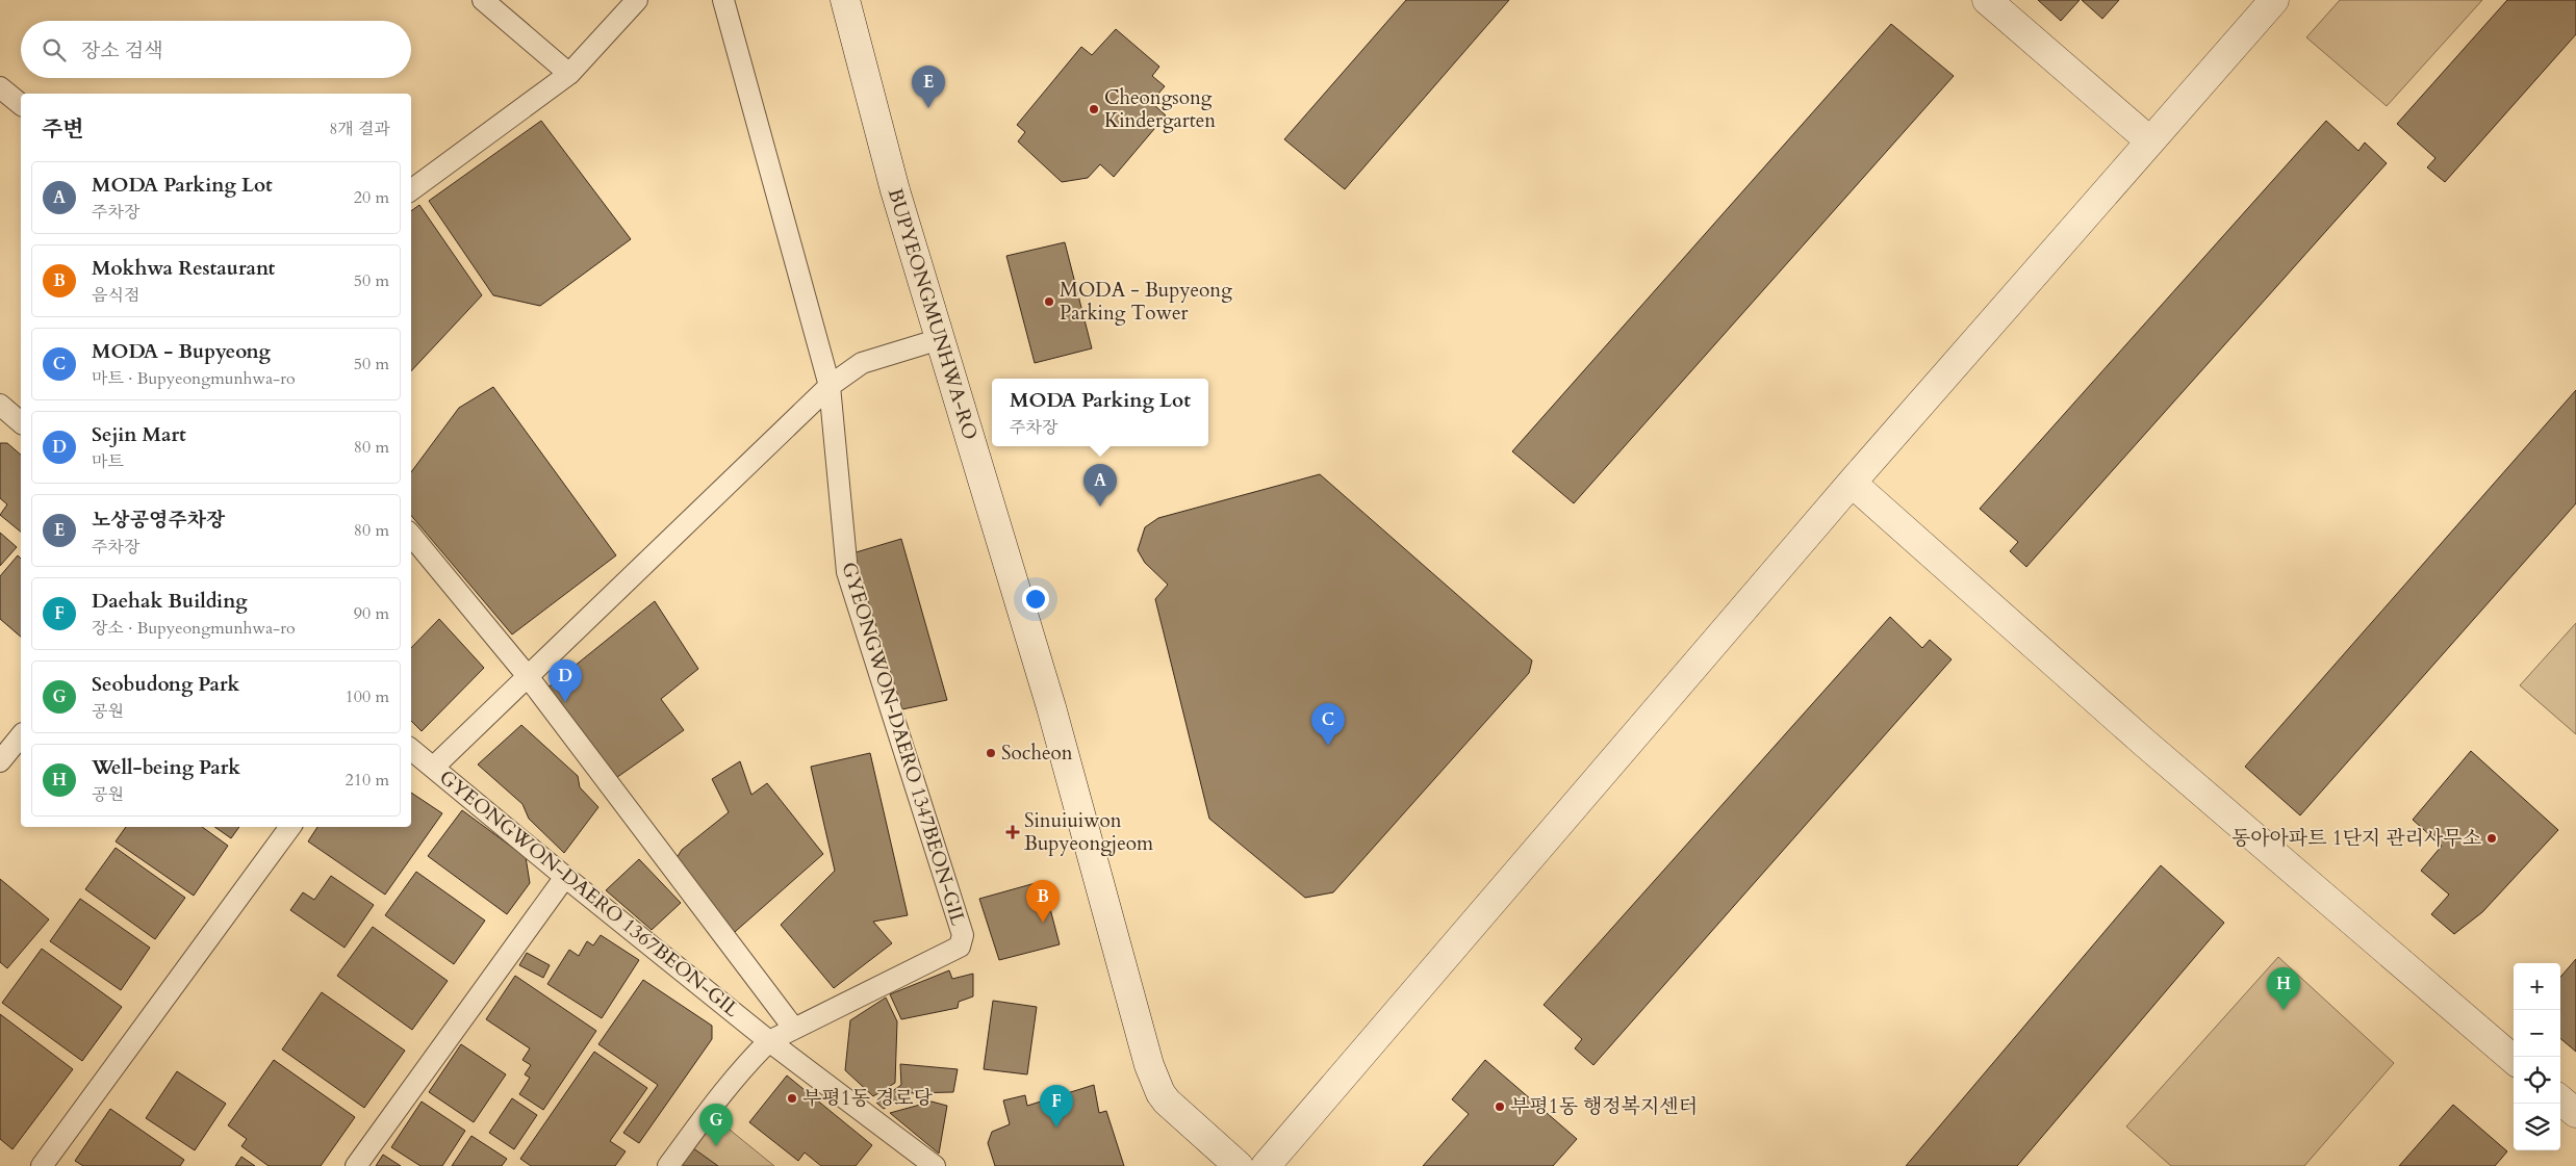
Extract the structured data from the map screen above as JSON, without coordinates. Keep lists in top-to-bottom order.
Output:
{
  "streets": {
    "street": ["BUPYEONGMUNHWA-RO"],
    "lane": ["GYEONGWON-DAERO 1347BEON-GIL", "GYEONGWON-DAERO 1367BEON-GIL"]
  },
  "places": {
    "other": [
      "Cheongsong Kindergarten",
      "MODA - Bupyeong Parking Tower",
      "Socheon",
      "동아아파트 1단지 관리사무소",
      "부평1동 경로당",
      "부평1동 행정복지센터"
    ],
    "health": ["Sinuiuiwon Bupyeongjeom"]
  },
  "page": {
    "search": "장소 검색",
    "pins": [
      "E",
      "A",
      "D",
      "C",
      "B",
      "H",
      "F",
      "G"
    ],
    "heading": ["주변", "8개 결과"],
    "list": [
      {
        "mark": "A",
        "name": "MODA Parking Lot",
        "note": "주차장",
        "value": "20 m"
      },
      {
        "mark": "B",
        "name": "Mokhwa Restaurant",
        "note": "음식점",
        "value": "50 m"
      },
      {
        "mark": "C",
        "name": "MODA - Bupyeong",
        "note": "마트 · Bupyeongmunhwa-ro",
        "value": "50 m"
      },
      {
        "mark": "D",
        "name": "Sejin Mart",
        "note": "마트",
        "value": "80 m"
      },
      {
        "mark": "E",
        "name": "노상공영주차장",
        "note": "주차장",
        "value": "80 m"
      },
      {
        "mark": "F",
        "name": "Daehak Building",
        "note": "장소 · Bupyeongmunhwa-ro",
        "value": "90 m"
      },
      {
        "mark": "G",
        "name": "Seobudong Park",
        "note": "공원",
        "value": "100 m"
      },
      {
        "mark": "H",
        "name": "Well-being Park",
        "note": "공원",
        "value": "210 m"
      }
    ],
    "popup": ["MODA Parking Lot", "주차장"],
    "map_buttons": ["+", "−"]
  }
}
